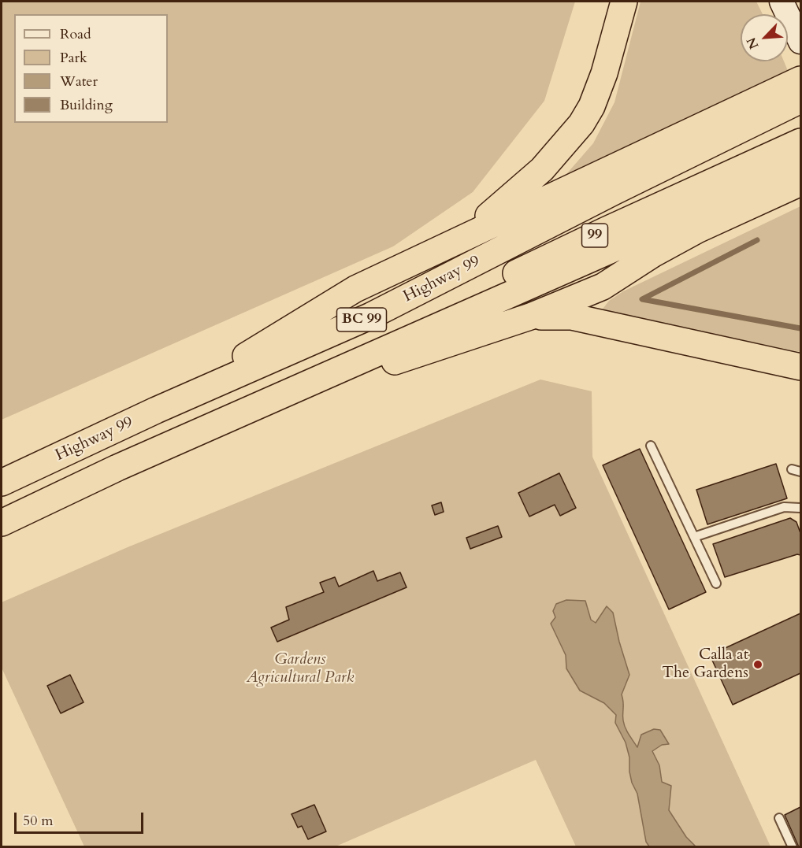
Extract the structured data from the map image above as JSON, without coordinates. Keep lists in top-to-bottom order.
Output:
{
  "streets": {
    "highway": ["99", "Highway 99", "BC 99"]
  },
  "crossings": [
    ["99", "Highway 99"],
    ["99", "BC 99"]
  ],
  "parks": ["Gardens Agricultural Park"],
  "places": ["Calla at The Gardens"],
  "legend": [
    "Road",
    "Park",
    "Water",
    "Building"
  ],
  "scale_bar": "50 m",
  "north": "bottom left"
}
